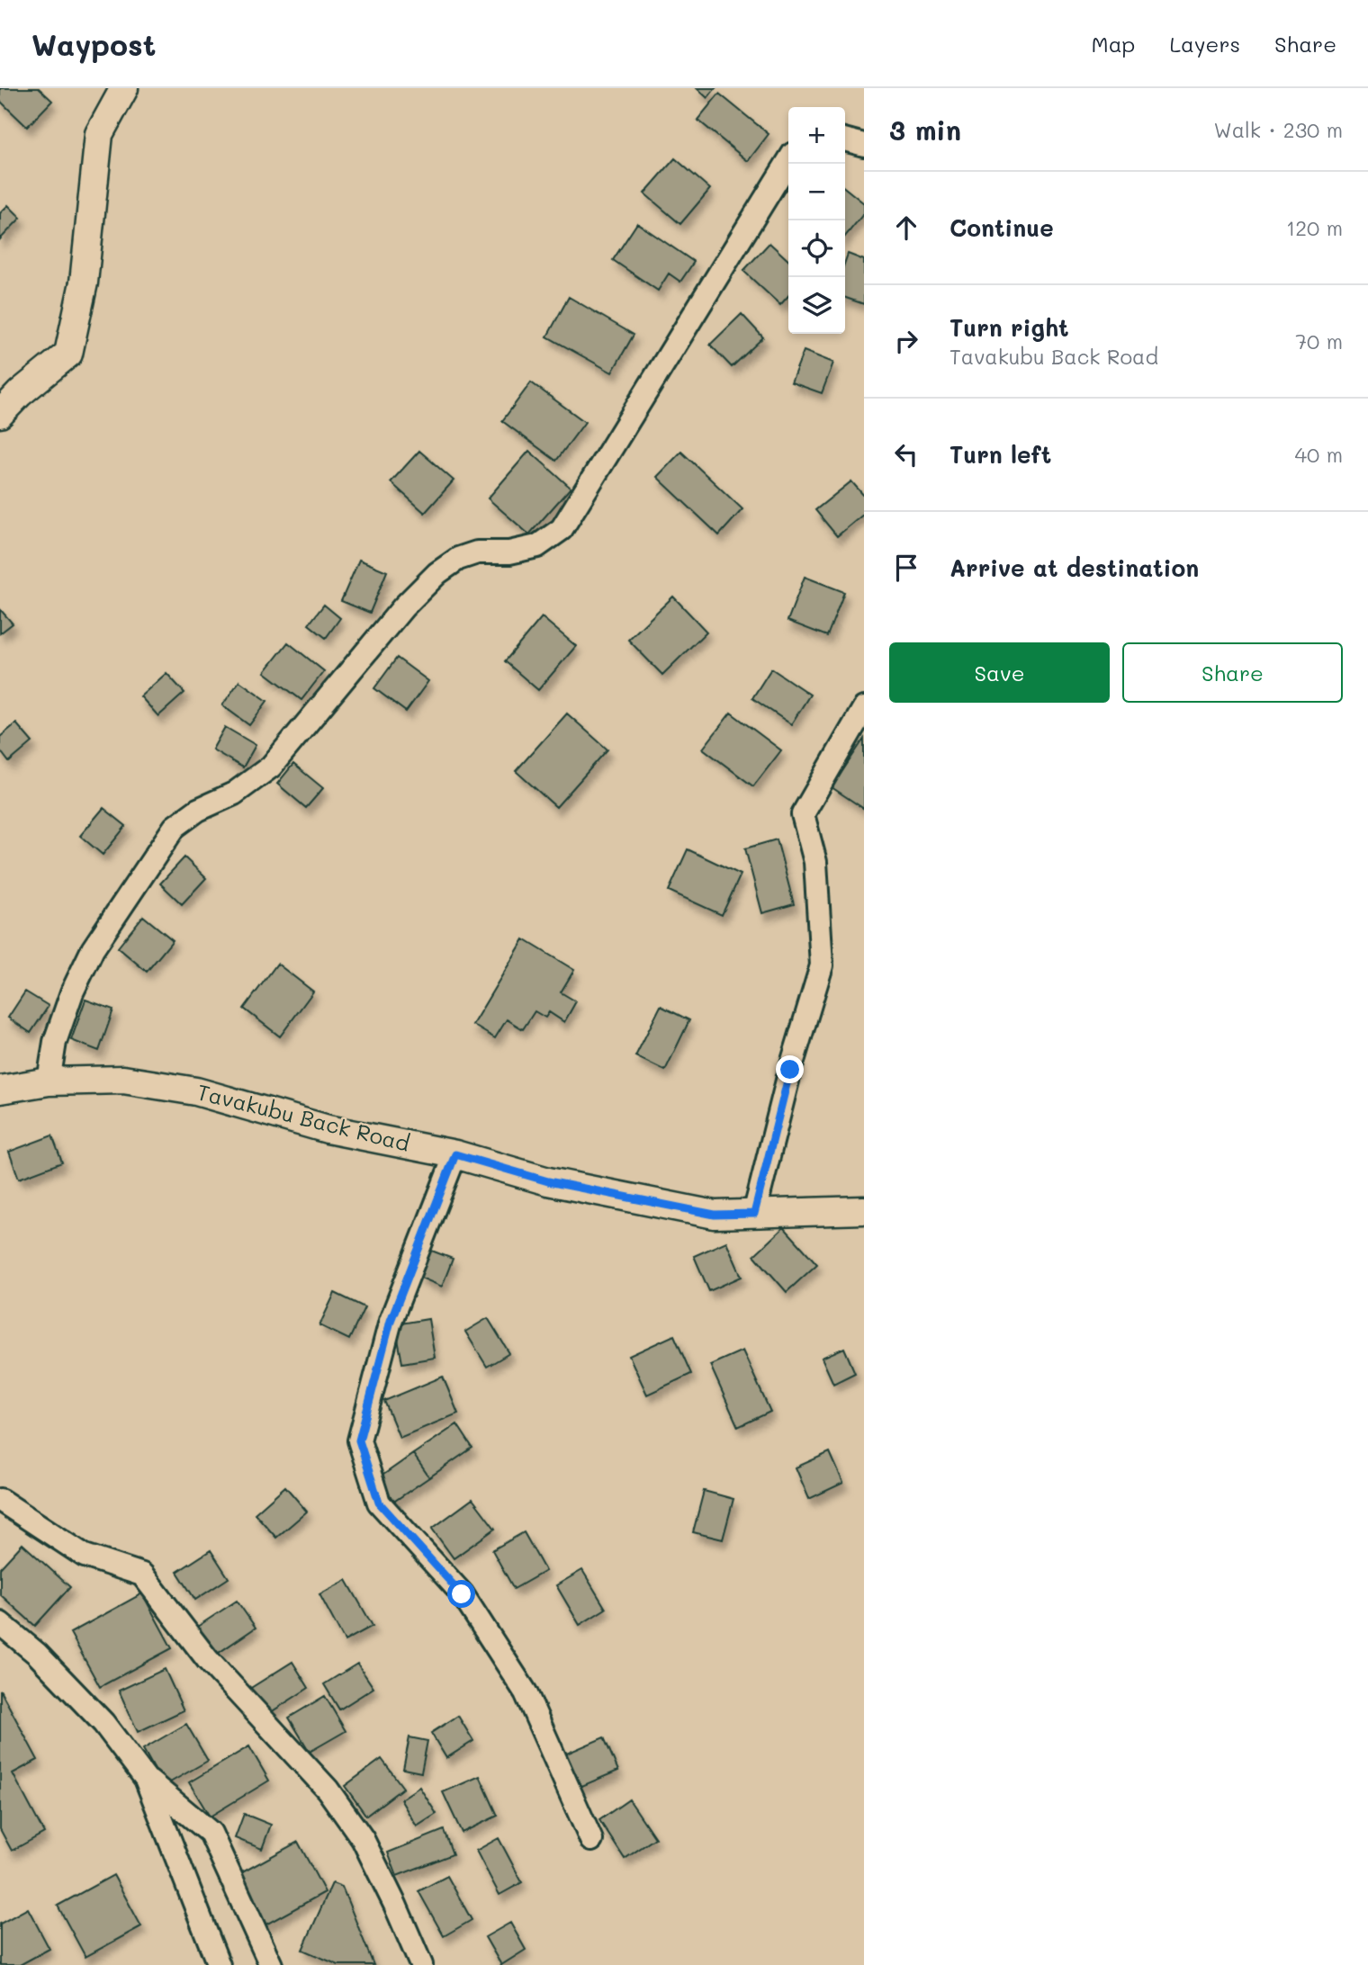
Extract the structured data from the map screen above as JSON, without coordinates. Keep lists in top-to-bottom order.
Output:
{
  "streets": {
    "street": ["Tavakubu Back Road"]
  },
  "page": {
    "header": "Waypost",
    "nav": ["Map", "Layers", "Share"],
    "heading": ["3 min", "Walk · 230 m"],
    "map_buttons": ["+", "−"],
    "list": [
      ["Continue", "120 m"],
      ["Turn right", "Tavakubu Back Road", "70 m"],
      ["Turn left", "40 m"],
      "Arrive at destination"
    ],
    "buttons": ["Save", "Share"]
  }
}
